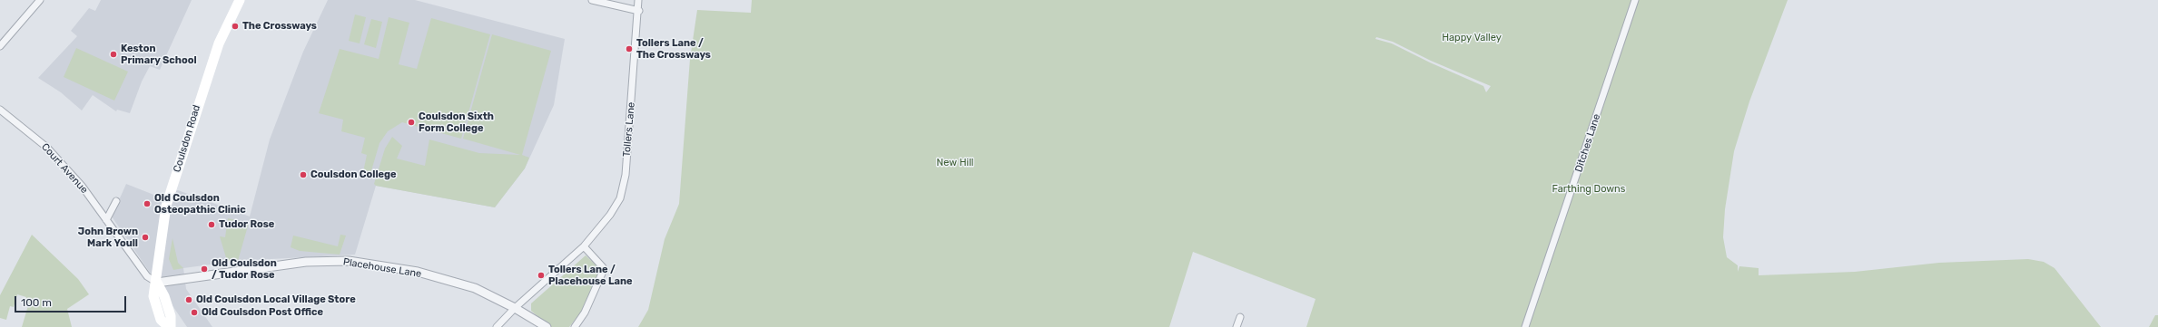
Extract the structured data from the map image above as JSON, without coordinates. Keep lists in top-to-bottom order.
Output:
{
  "streets": {
    "main road": ["Coulsdon Road"],
    "street": [
      "Tollers Lane",
      "Ditches Lane",
      "Court Avenue",
      "Placehouse Lane"
    ]
  },
  "crossings": [
    ["Tollers Lane", "Placehouse Lane"],
    ["Coulsdon Road", "Court Avenue"],
    ["Coulsdon Road", "Placehouse Lane"],
    ["Court Avenue", "Placehouse Lane"]
  ],
  "parks": ["Happy Valley", "New Hill", "Farthing Downs"],
  "places": [
    "The Crossways",
    "Tollers Lane / The Crossways",
    "Keston Primary School",
    "Coulsdon Sixth Form College",
    "Coulsdon College",
    "Old Coulsdon Osteopathic Clinic",
    "Tudor Rose",
    "John Brown Mark Youll",
    "Old Coulsdon / Tudor Rose",
    "Tollers Lane / Placehouse Lane",
    "Old Coulsdon Local Village Store",
    "Old Coulsdon Post Office"
  ],
  "scale_bar": "100 m"
}
